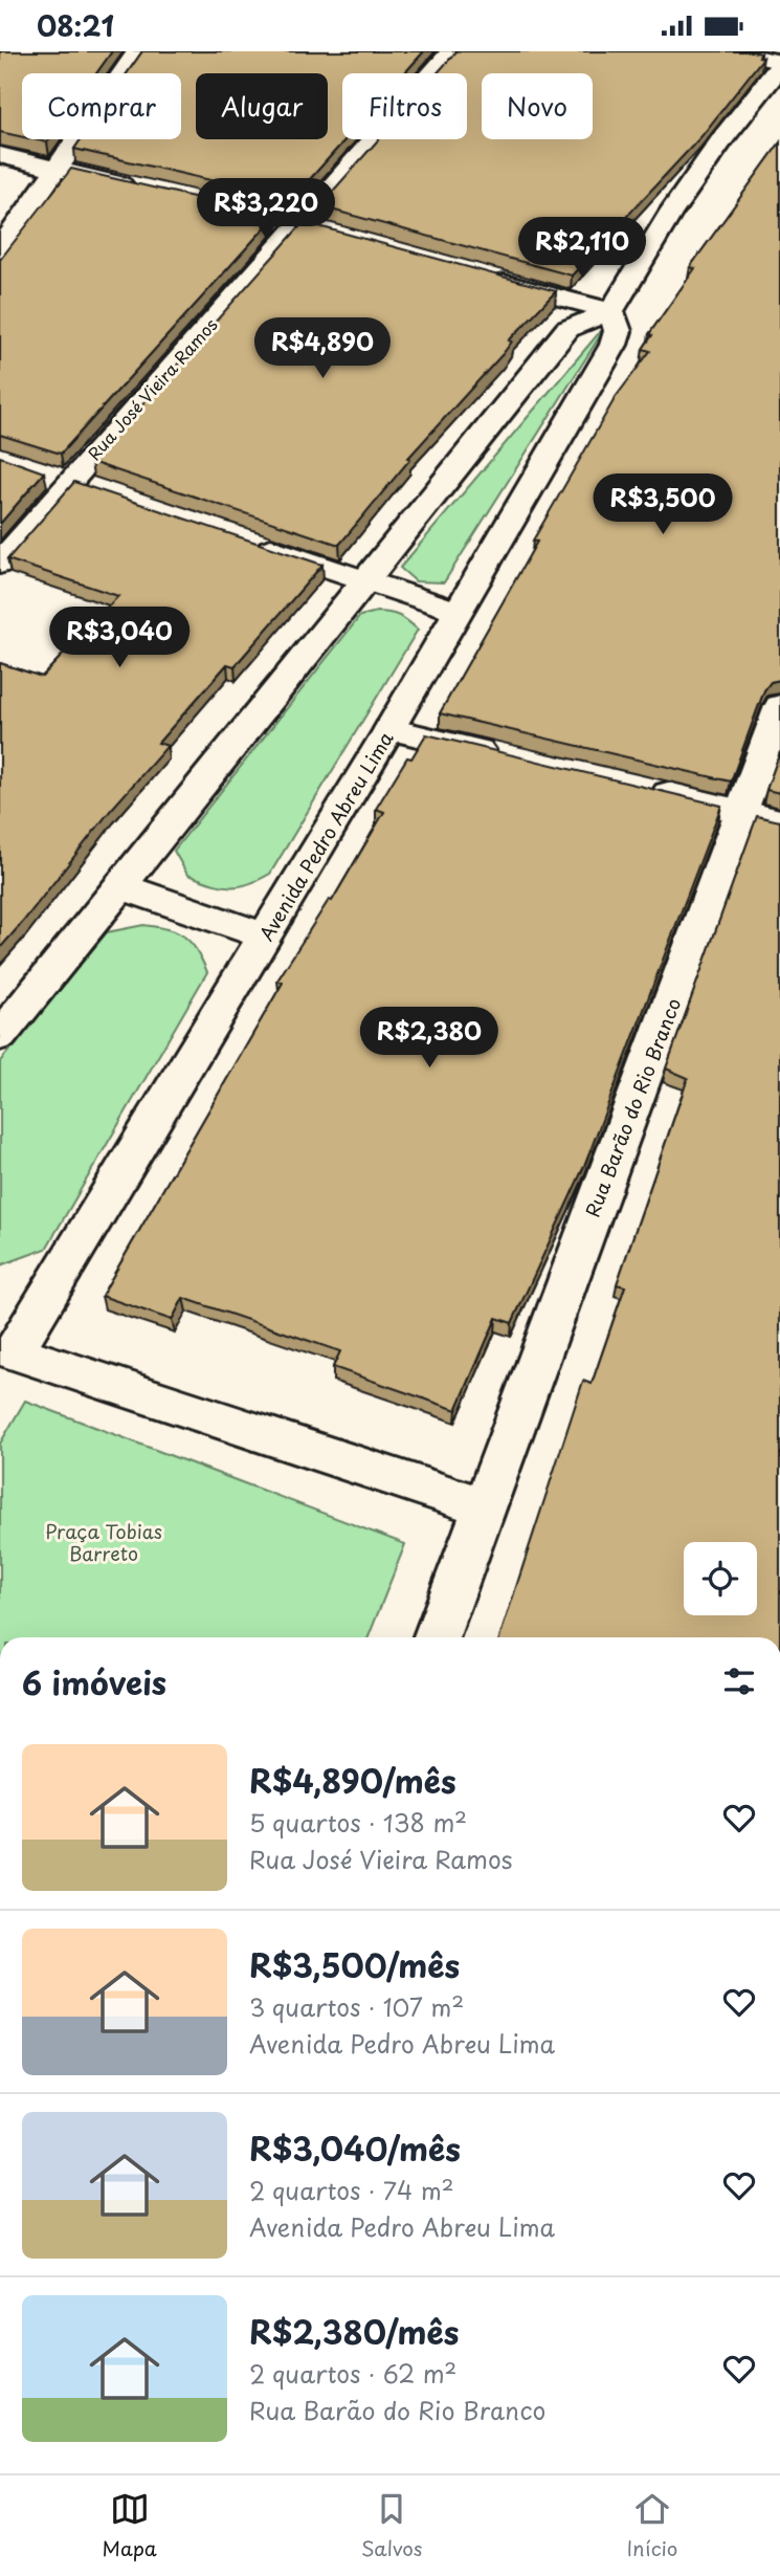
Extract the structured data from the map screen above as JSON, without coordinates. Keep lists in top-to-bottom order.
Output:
{
  "streets": {
    "main road": ["Rua José Vieira Ramos", "Avenida Pedro Abreu Lima", "Rua Barão do Rio Branco"]
  },
  "parks": ["Praça Tobias Barreto"],
  "page": {
    "status": "08:21",
    "chip": [
      "Comprar",
      "Alugar",
      "Filtros",
      "Novo"
    ],
    "price": [
      "R$3,220",
      "R$2,110",
      "R$4,890",
      "R$3,500",
      "R$3,040",
      "R$2,380"
    ],
    "heading": "6 imóveis",
    "list": [
      {
        "name": "R$4,890/mês",
        "note": "5 quartos · 138 m² · Rua José Vieira Ramos"
      },
      {
        "name": "R$3,500/mês",
        "note": "3 quartos · 107 m² · Avenida Pedro Abreu Lima"
      },
      {
        "name": "R$3,040/mês",
        "note": "2 quartos · 74 m² · Avenida Pedro Abreu Lima"
      },
      {
        "name": "R$2,380/mês",
        "note": "2 quartos · 62 m² · Rua Barão do Rio Branco"
      }
    ],
    "tabs": ["Mapa", "Salvos", "Início"]
  }
}
